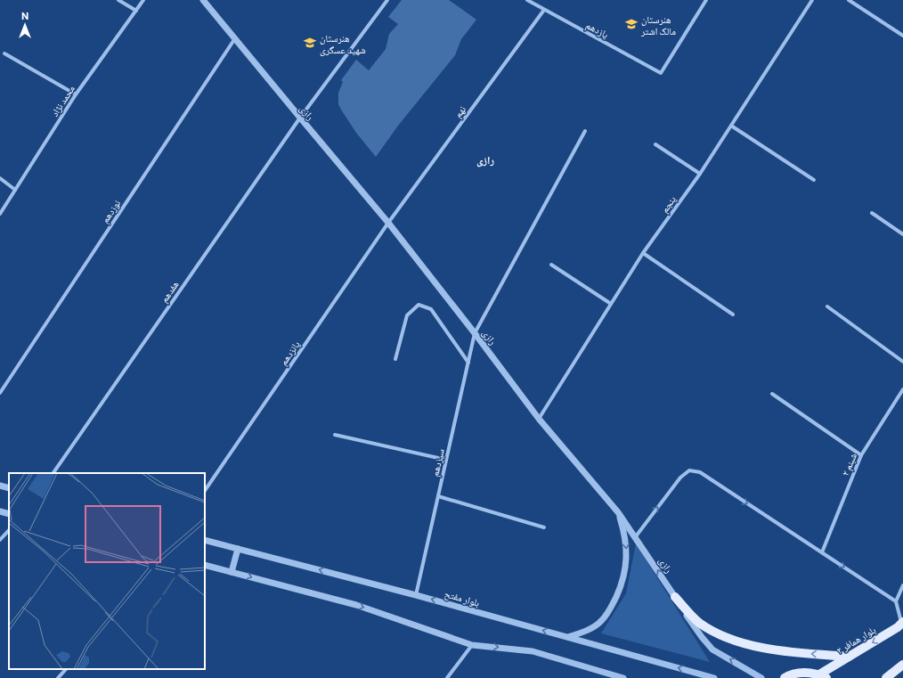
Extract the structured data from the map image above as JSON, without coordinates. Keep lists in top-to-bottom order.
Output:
{
  "streets": {
    "main road": ["بلوار همافر ۲"],
    "street": [
      "یازدهم",
      "محمد نژاد",
      "نهم",
      "رازی",
      "پنجم",
      "نوزدهم",
      "هفدهم",
      "پانزدهم",
      "سیزدهم",
      "شبنم ۲",
      "بلوار مفتح"
    ]
  },
  "crossings": [
    ["یازدهم", "نهم"],
    ["نهم", "رازی"],
    ["نهم", "پانزدهم"],
    ["رازی", "پنجم"],
    ["رازی", "نوزدهم"],
    ["رازی", "هفدهم"],
    ["رازی", "پانزدهم"],
    ["رازی", "سیزدهم"],
    ["سیزدهم", "بلوار مفتح"]
  ],
  "districts": ["رازی"],
  "places": {
    "school or university": ["هنرستان مالک اشتر", "هنرستان شهید عسگری"]
  },
  "north": "top"
}
